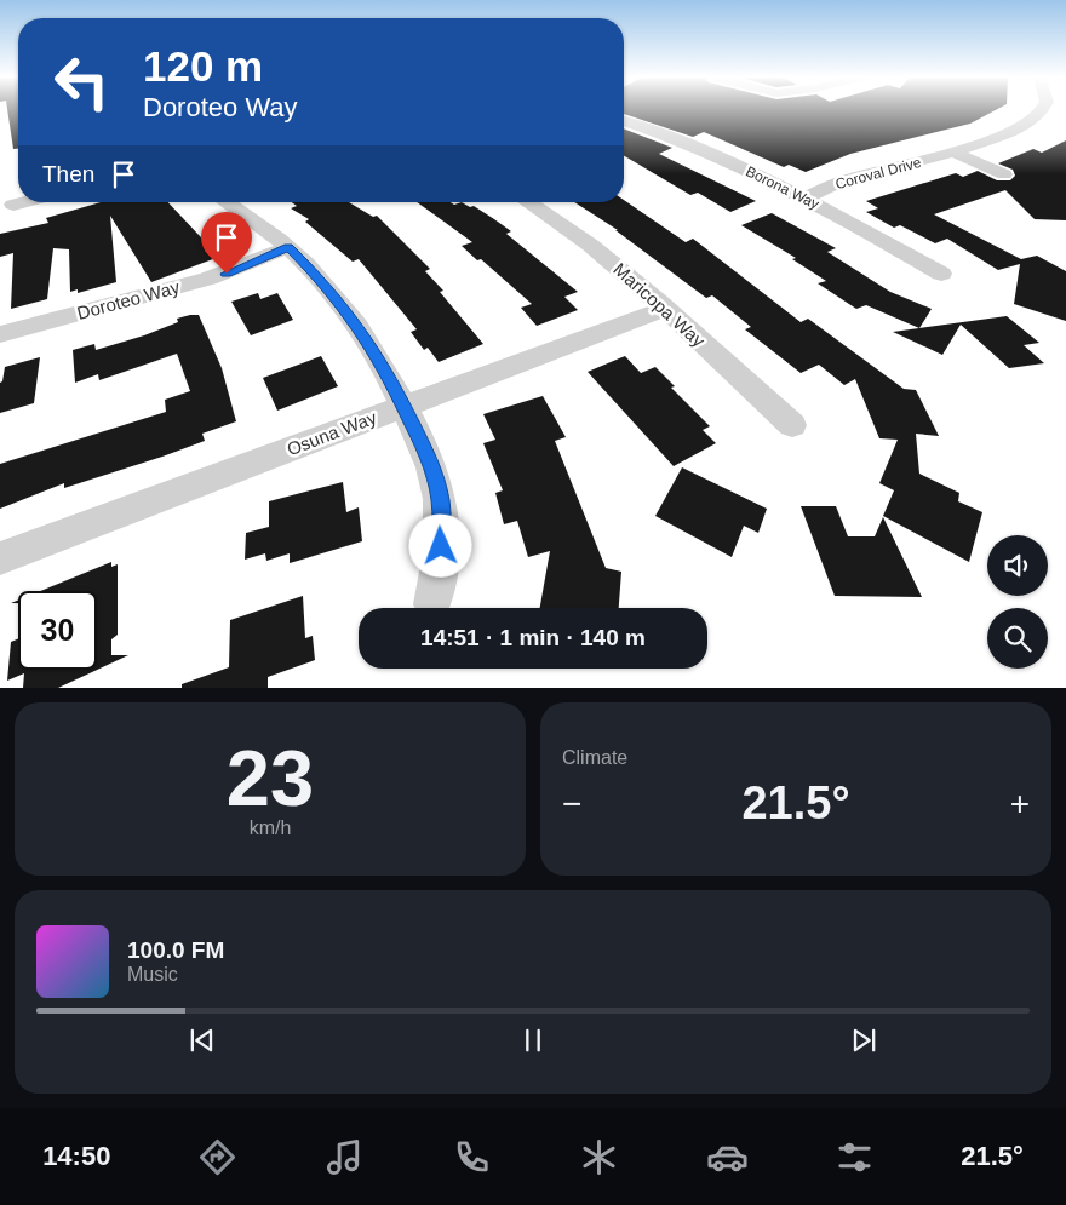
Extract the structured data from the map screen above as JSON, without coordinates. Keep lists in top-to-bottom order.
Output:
{
  "streets": {
    "street": [
      "Coroval Drive",
      "Borona Way",
      "Doroteo Way",
      "Maricopa Way",
      "Osuna Way"
    ]
  },
  "crossings": [
    ["Coroval Drive", "Borona Way"],
    ["Maricopa Way", "Osuna Way"]
  ],
  "page": {
    "turn": ["120 m", "Doroteo Way"],
    "then": "Then",
    "limit": "30",
    "trip": "14:51 · 1 min · 140 m",
    "tile": [
      ["23", "km/h"],
      "Climate"
    ],
    "heat": ["−", "21.5°", "+"],
    "song": ["100.0 FM", "Music"],
    "tabs": ["14:50", "21.5°"]
  }
}
